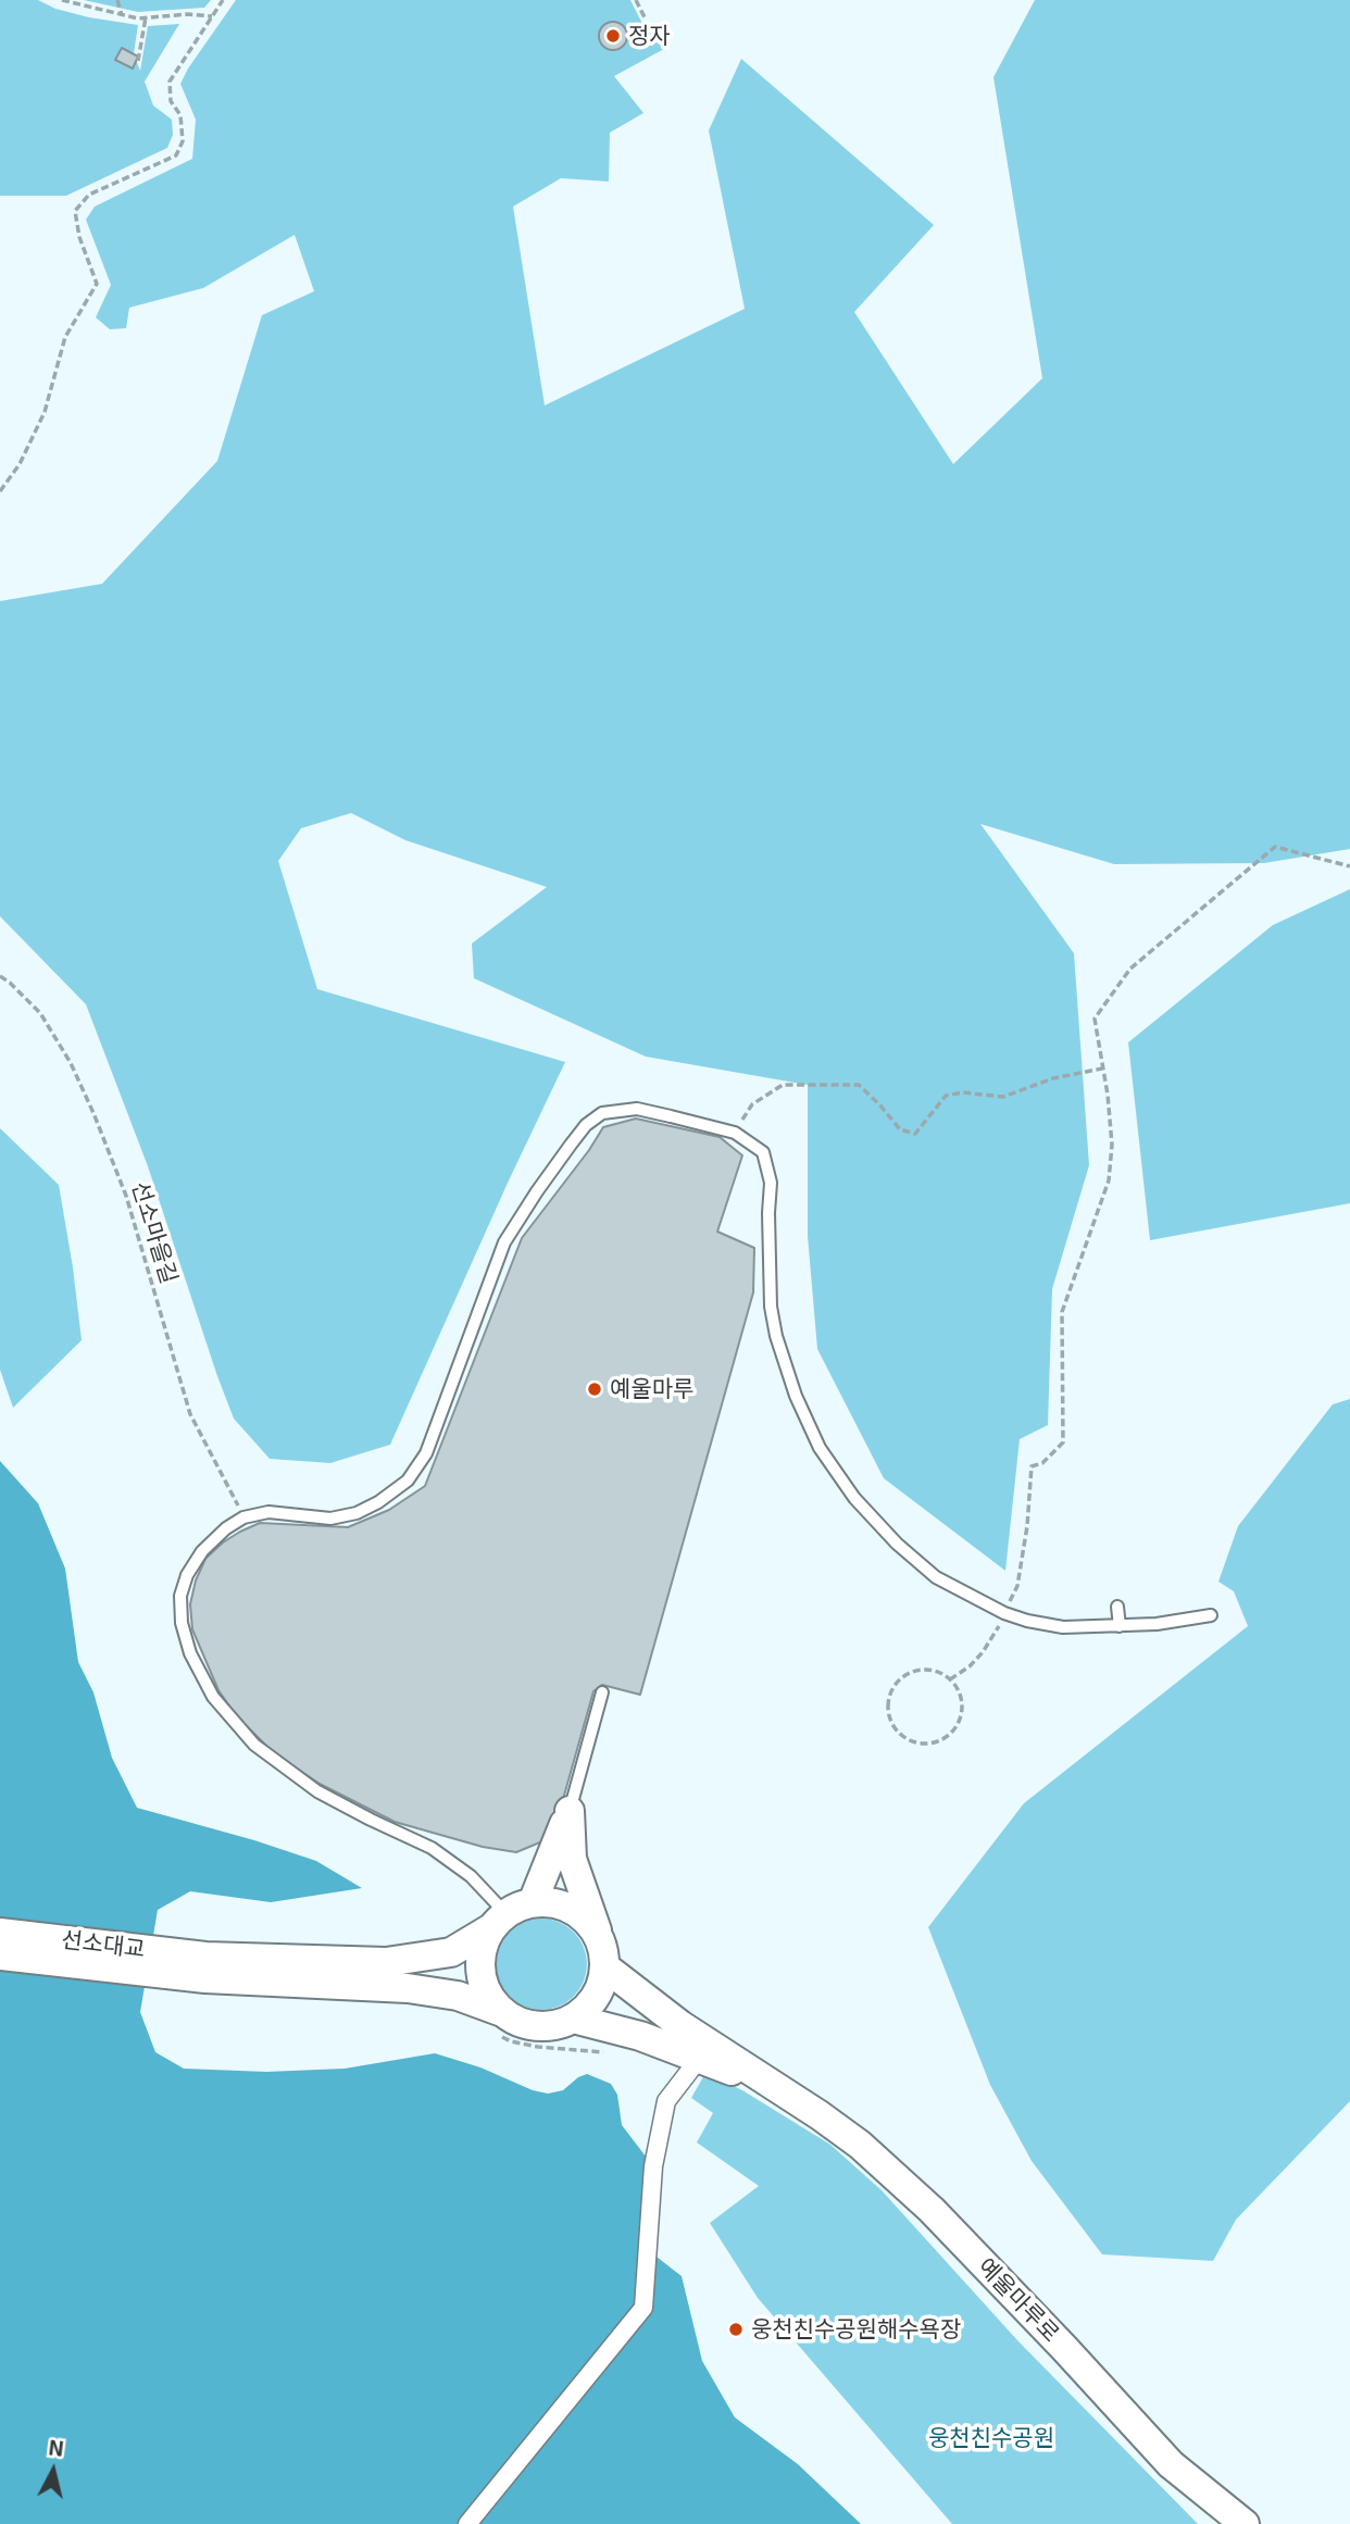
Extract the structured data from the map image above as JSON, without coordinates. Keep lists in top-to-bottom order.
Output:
{
  "streets": {
    "street": ["선소대교", "예울마루로"],
    "path": ["선소마을길"]
  },
  "parks": ["웅천친수공원"],
  "places": ["정자", "예울마루", "웅천친수공원해수욕장"],
  "north": "top"
}
